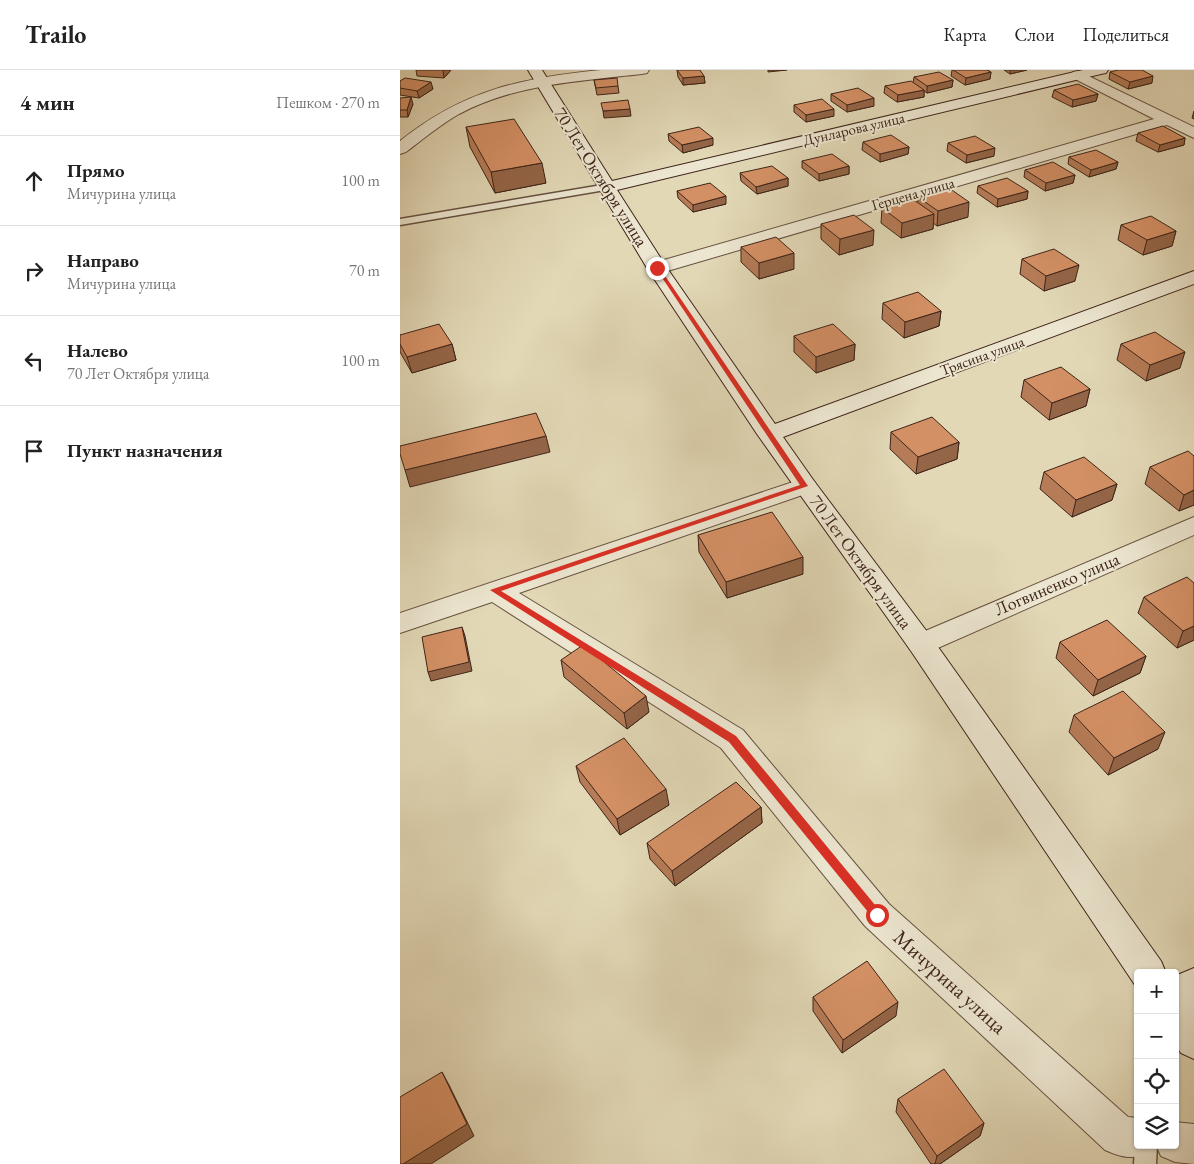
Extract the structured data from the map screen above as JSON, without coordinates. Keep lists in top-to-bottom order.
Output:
{
  "streets": {
    "street": [
      "Дунларова улица",
      "70 Лет Октября улица",
      "Герцена улица",
      "Трясина улица",
      "Логвиненко улица",
      "Мичурина улица"
    ]
  },
  "crossings": [
    ["Дунларова улица", "70 Лет Октября улица"],
    ["70 Лет Октября улица", "Герцена улица"],
    ["70 Лет Октября улица", "Трясина улица"],
    ["70 Лет Октября улица", "Логвиненко улица"]
  ],
  "page": {
    "header": "Trailo",
    "nav": ["Карта", "Слои", "Поделиться"],
    "heading": ["4 мин", "Пешком · 270 m"],
    "list": [
      ["Прямо", "Мичурина улица", "100 m"],
      ["Направо", "Мичурина улица", "70 m"],
      ["Налево", "70 Лет Октября улица", "100 m"],
      "Пункт назначения"
    ],
    "map_buttons": ["+", "−"]
  }
}
